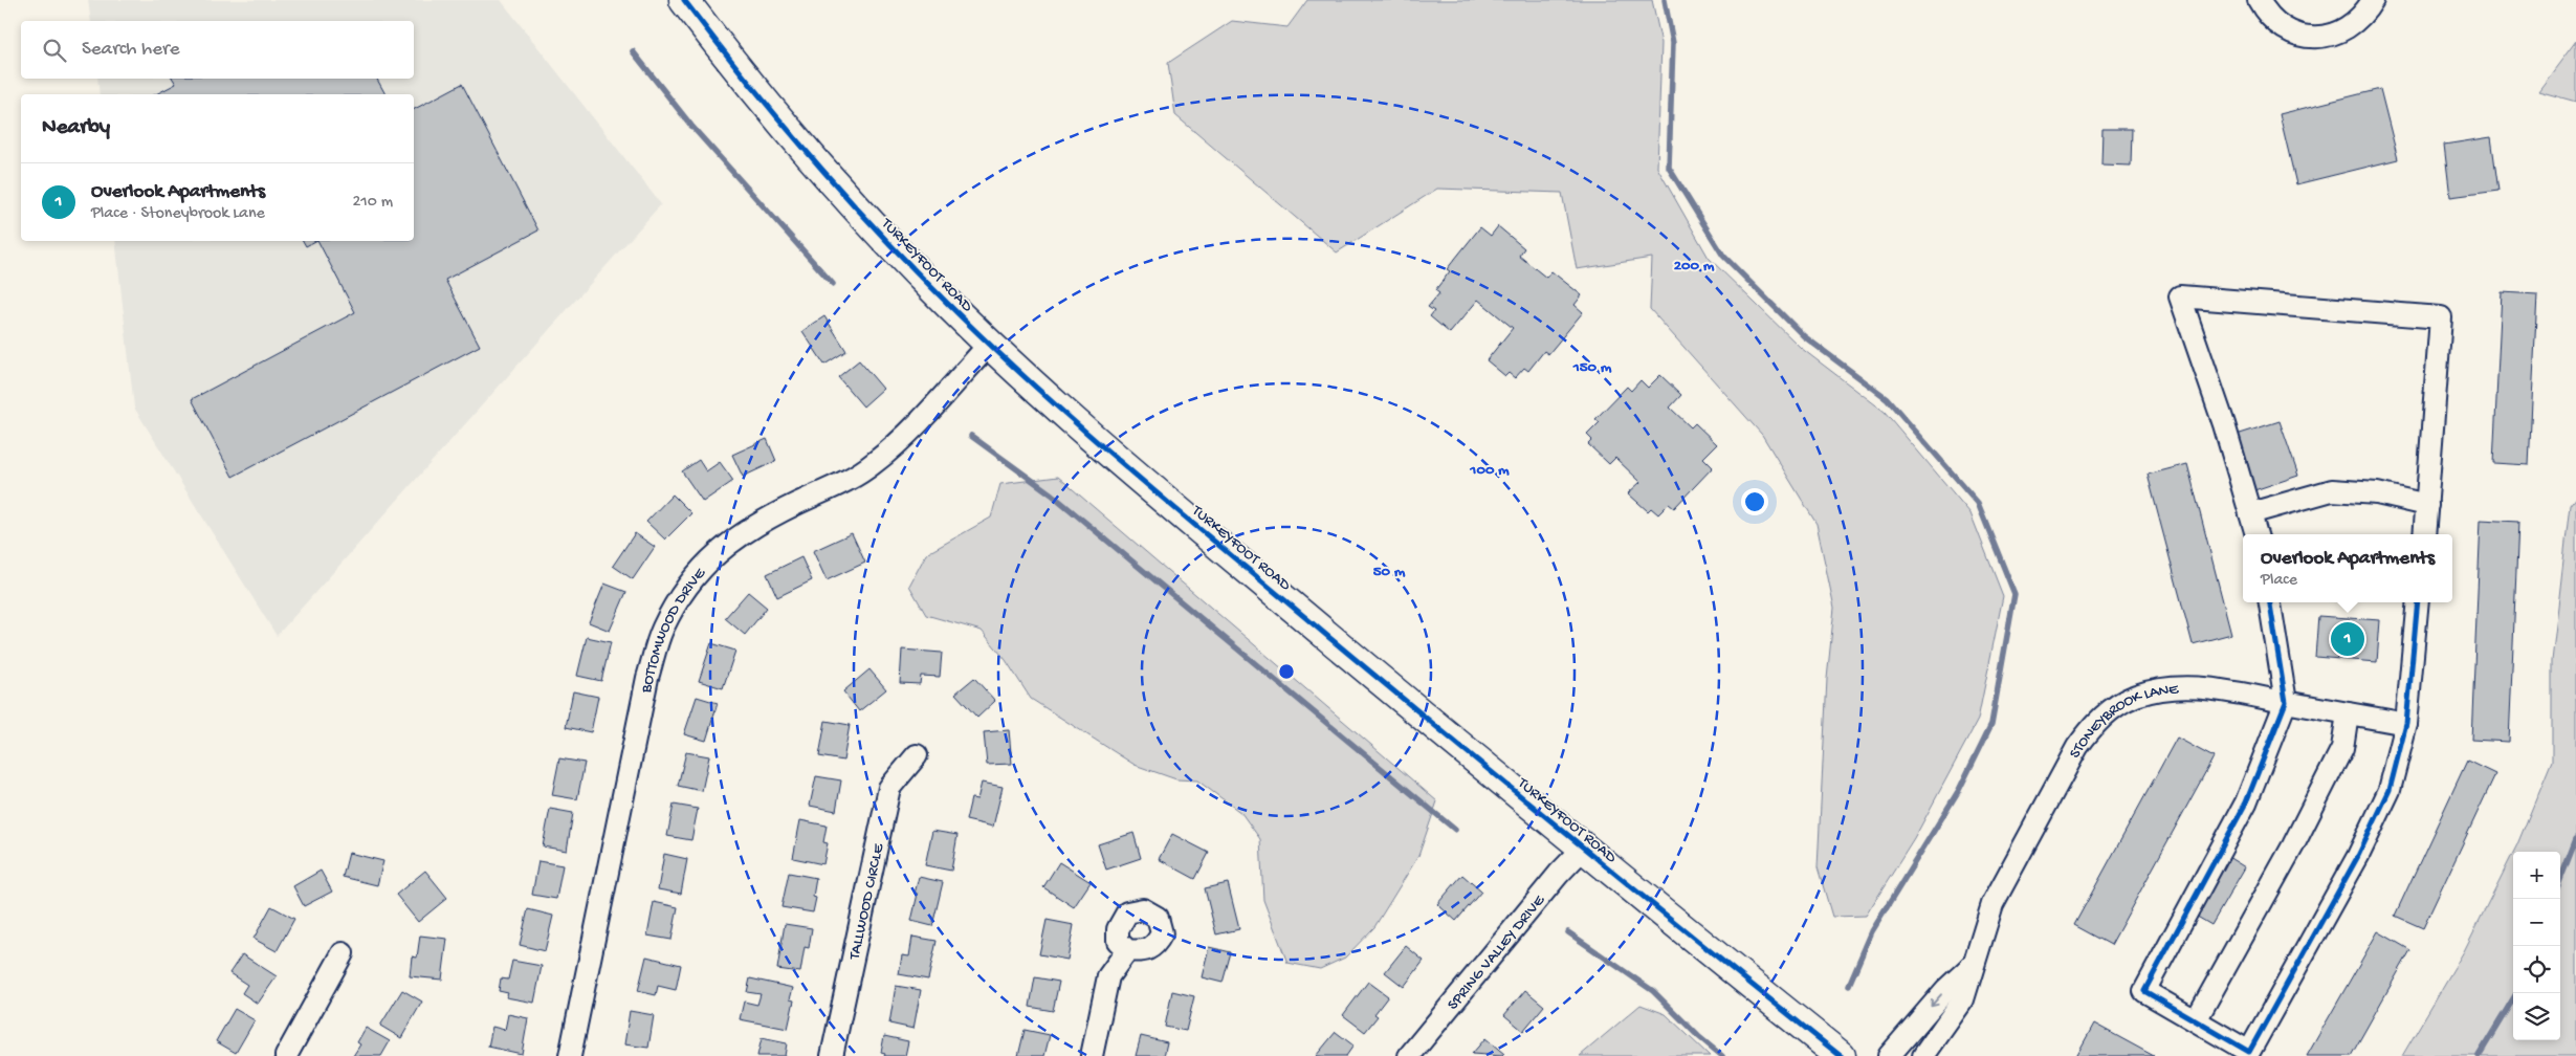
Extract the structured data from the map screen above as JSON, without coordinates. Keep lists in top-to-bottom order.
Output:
{
  "streets": {
    "main road": ["TURKEYFOOT ROAD"],
    "street": [
      "BOTTOMWOOD DRIVE",
      "STONEYBROOK LANE",
      "TALLWOOD CIRCLE",
      "SPRING VALLEY DRIVE"
    ]
  },
  "crossings": [
    ["TURKEYFOOT ROAD", "BOTTOMWOOD DRIVE"],
    ["TURKEYFOOT ROAD", "SPRING VALLEY DRIVE"]
  ],
  "page": {
    "search": "Search here",
    "heading": "Nearby",
    "list": [
      {
        "mark": "1",
        "name": "Overlook Apartments",
        "note": "Place · Stoneybrook Lane",
        "value": "210 m"
      }
    ],
    "popup": ["Overlook Apartments", "Place"],
    "pins": "1",
    "map_buttons": ["+", "−"]
  },
  "rings": [
    "200 m",
    "150 m",
    "100 m",
    "50 m"
  ]
}
